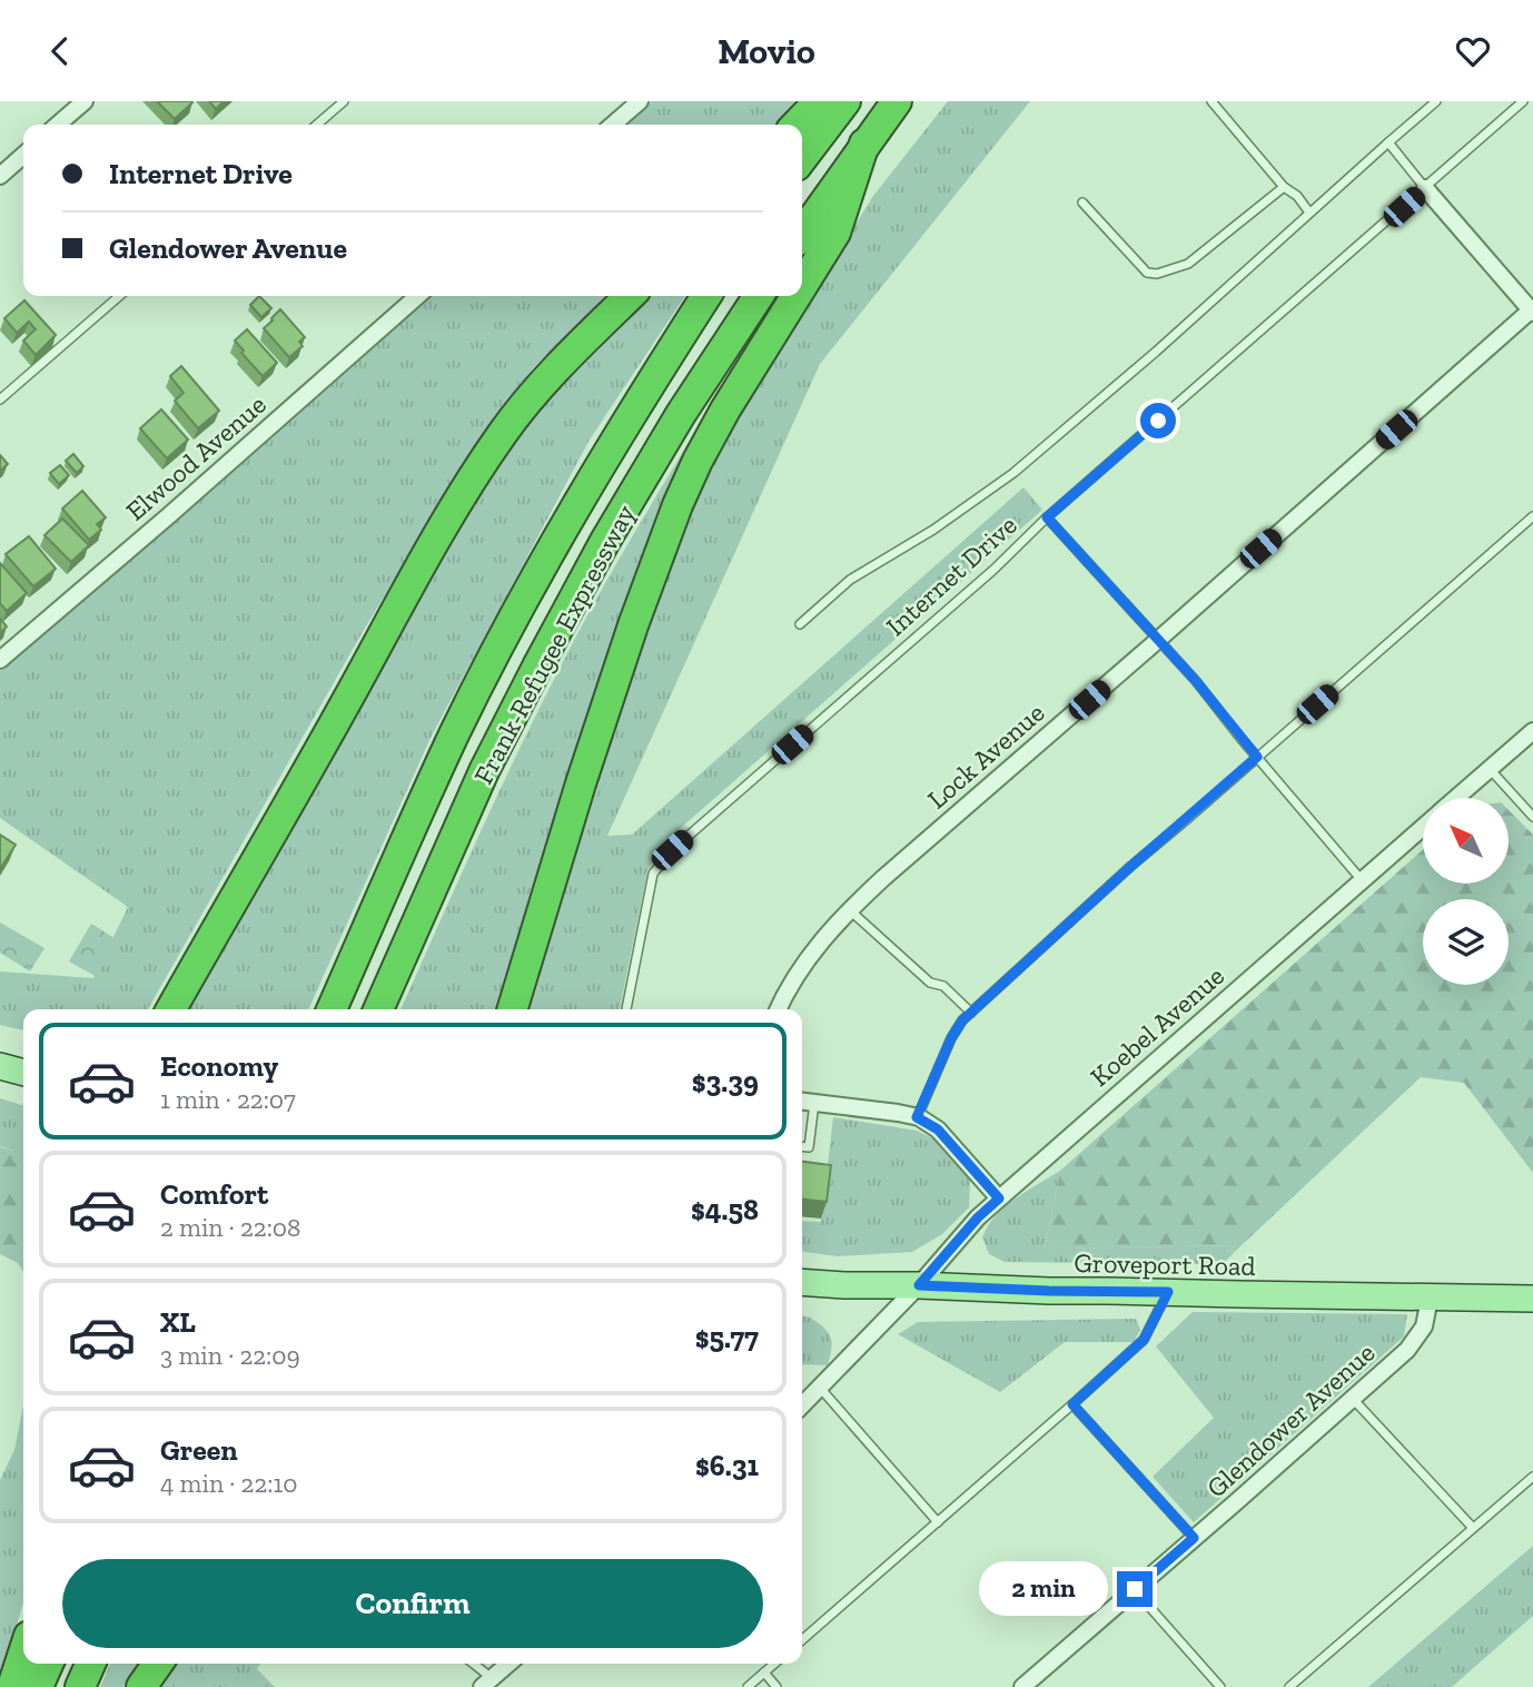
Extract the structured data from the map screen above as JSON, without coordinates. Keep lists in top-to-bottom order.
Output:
{
  "streets": {
    "highway": ["Frank-Refugee Expressway"],
    "main road": ["Groveport Road"],
    "street": [
      "Elwood Avenue",
      "Lock Avenue",
      "Koebel Avenue",
      "Glendower Avenue"
    ],
    "lane": ["Internet Drive"]
  },
  "crossings": [
    ["Koebel Avenue", "Groveport Road"],
    ["Groveport Road", "Glendower Avenue"]
  ],
  "north": "top left",
  "page": {
    "header": "Movio",
    "banner": ["Internet Drive", "Glendower Avenue"],
    "list": [
      {
        "name": "Economy",
        "note": "1 min · 22:07",
        "value": "$3.39"
      },
      {
        "name": "Comfort",
        "note": "2 min · 22:08",
        "value": "$4.58"
      },
      {
        "name": "XL",
        "note": "3 min · 22:09",
        "value": "$5.77"
      },
      {
        "name": "Green",
        "note": "4 min · 22:10",
        "value": "$6.31"
      }
    ],
    "buttons": "Confirm",
    "bubble": "2 min"
  }
}
